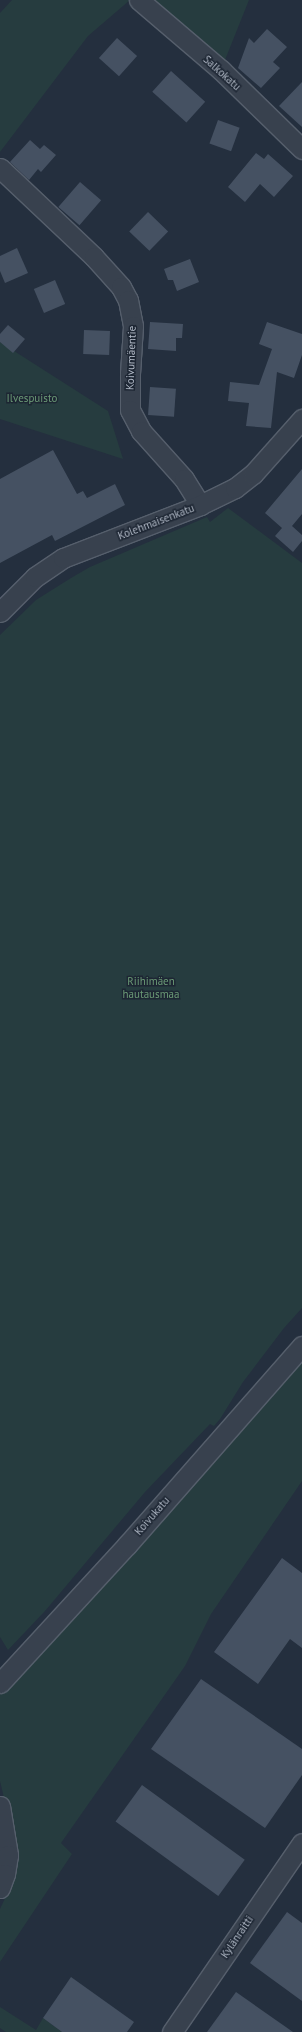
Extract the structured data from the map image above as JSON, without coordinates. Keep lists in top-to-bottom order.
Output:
{
  "streets": {
    "street": [
      "Salkokatu",
      "Koivumäentie",
      "Kolehmaisenkatu",
      "Koivukatu",
      "Kylänraitti"
    ]
  },
  "crossings": [
    ["Koivumäentie", "Kolehmaisenkatu"]
  ],
  "parks": ["Ilvespuisto", "Riihimäen hautausmaa"]
}
